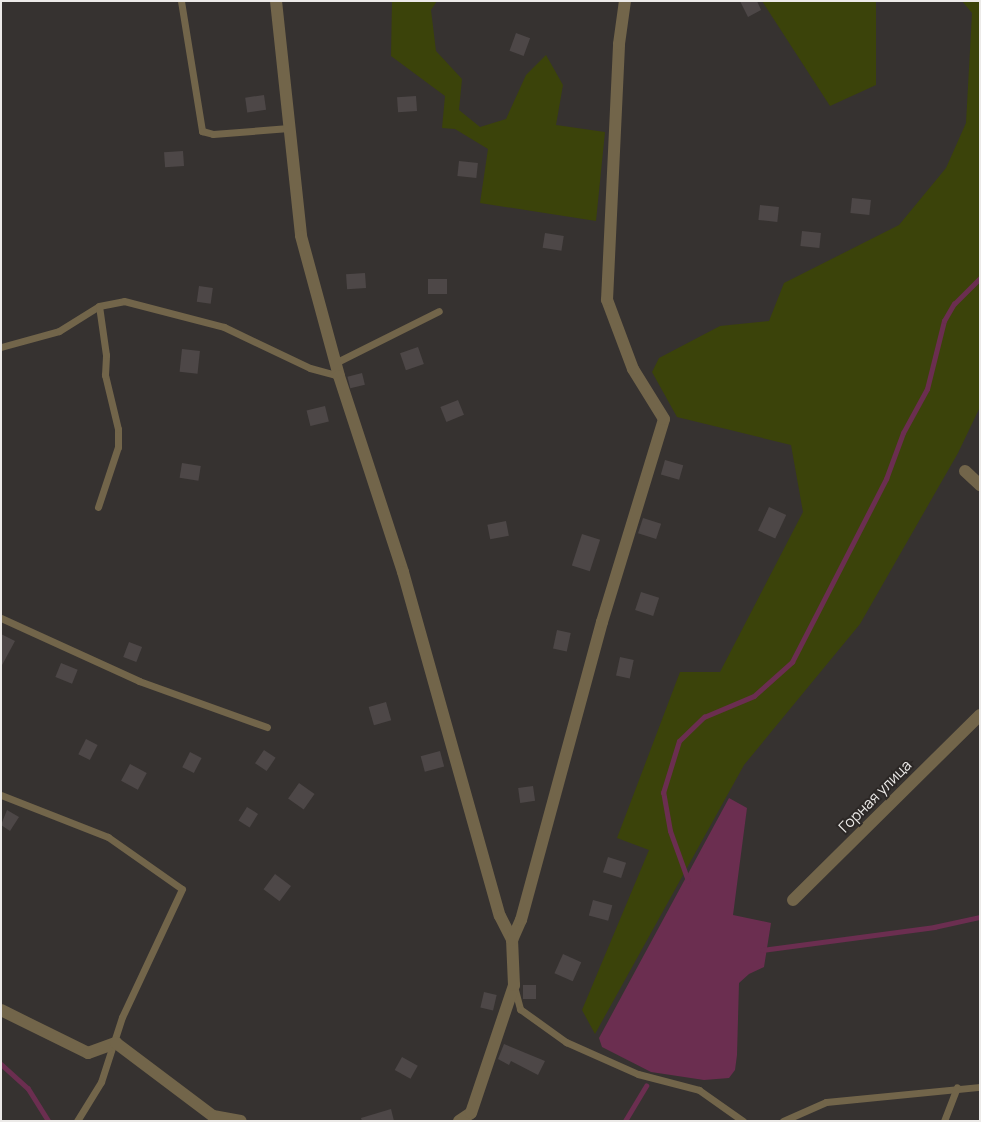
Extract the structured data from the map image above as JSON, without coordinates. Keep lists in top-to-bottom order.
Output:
{
  "streets": {
    "street": ["Горная улица"]
  }
}
